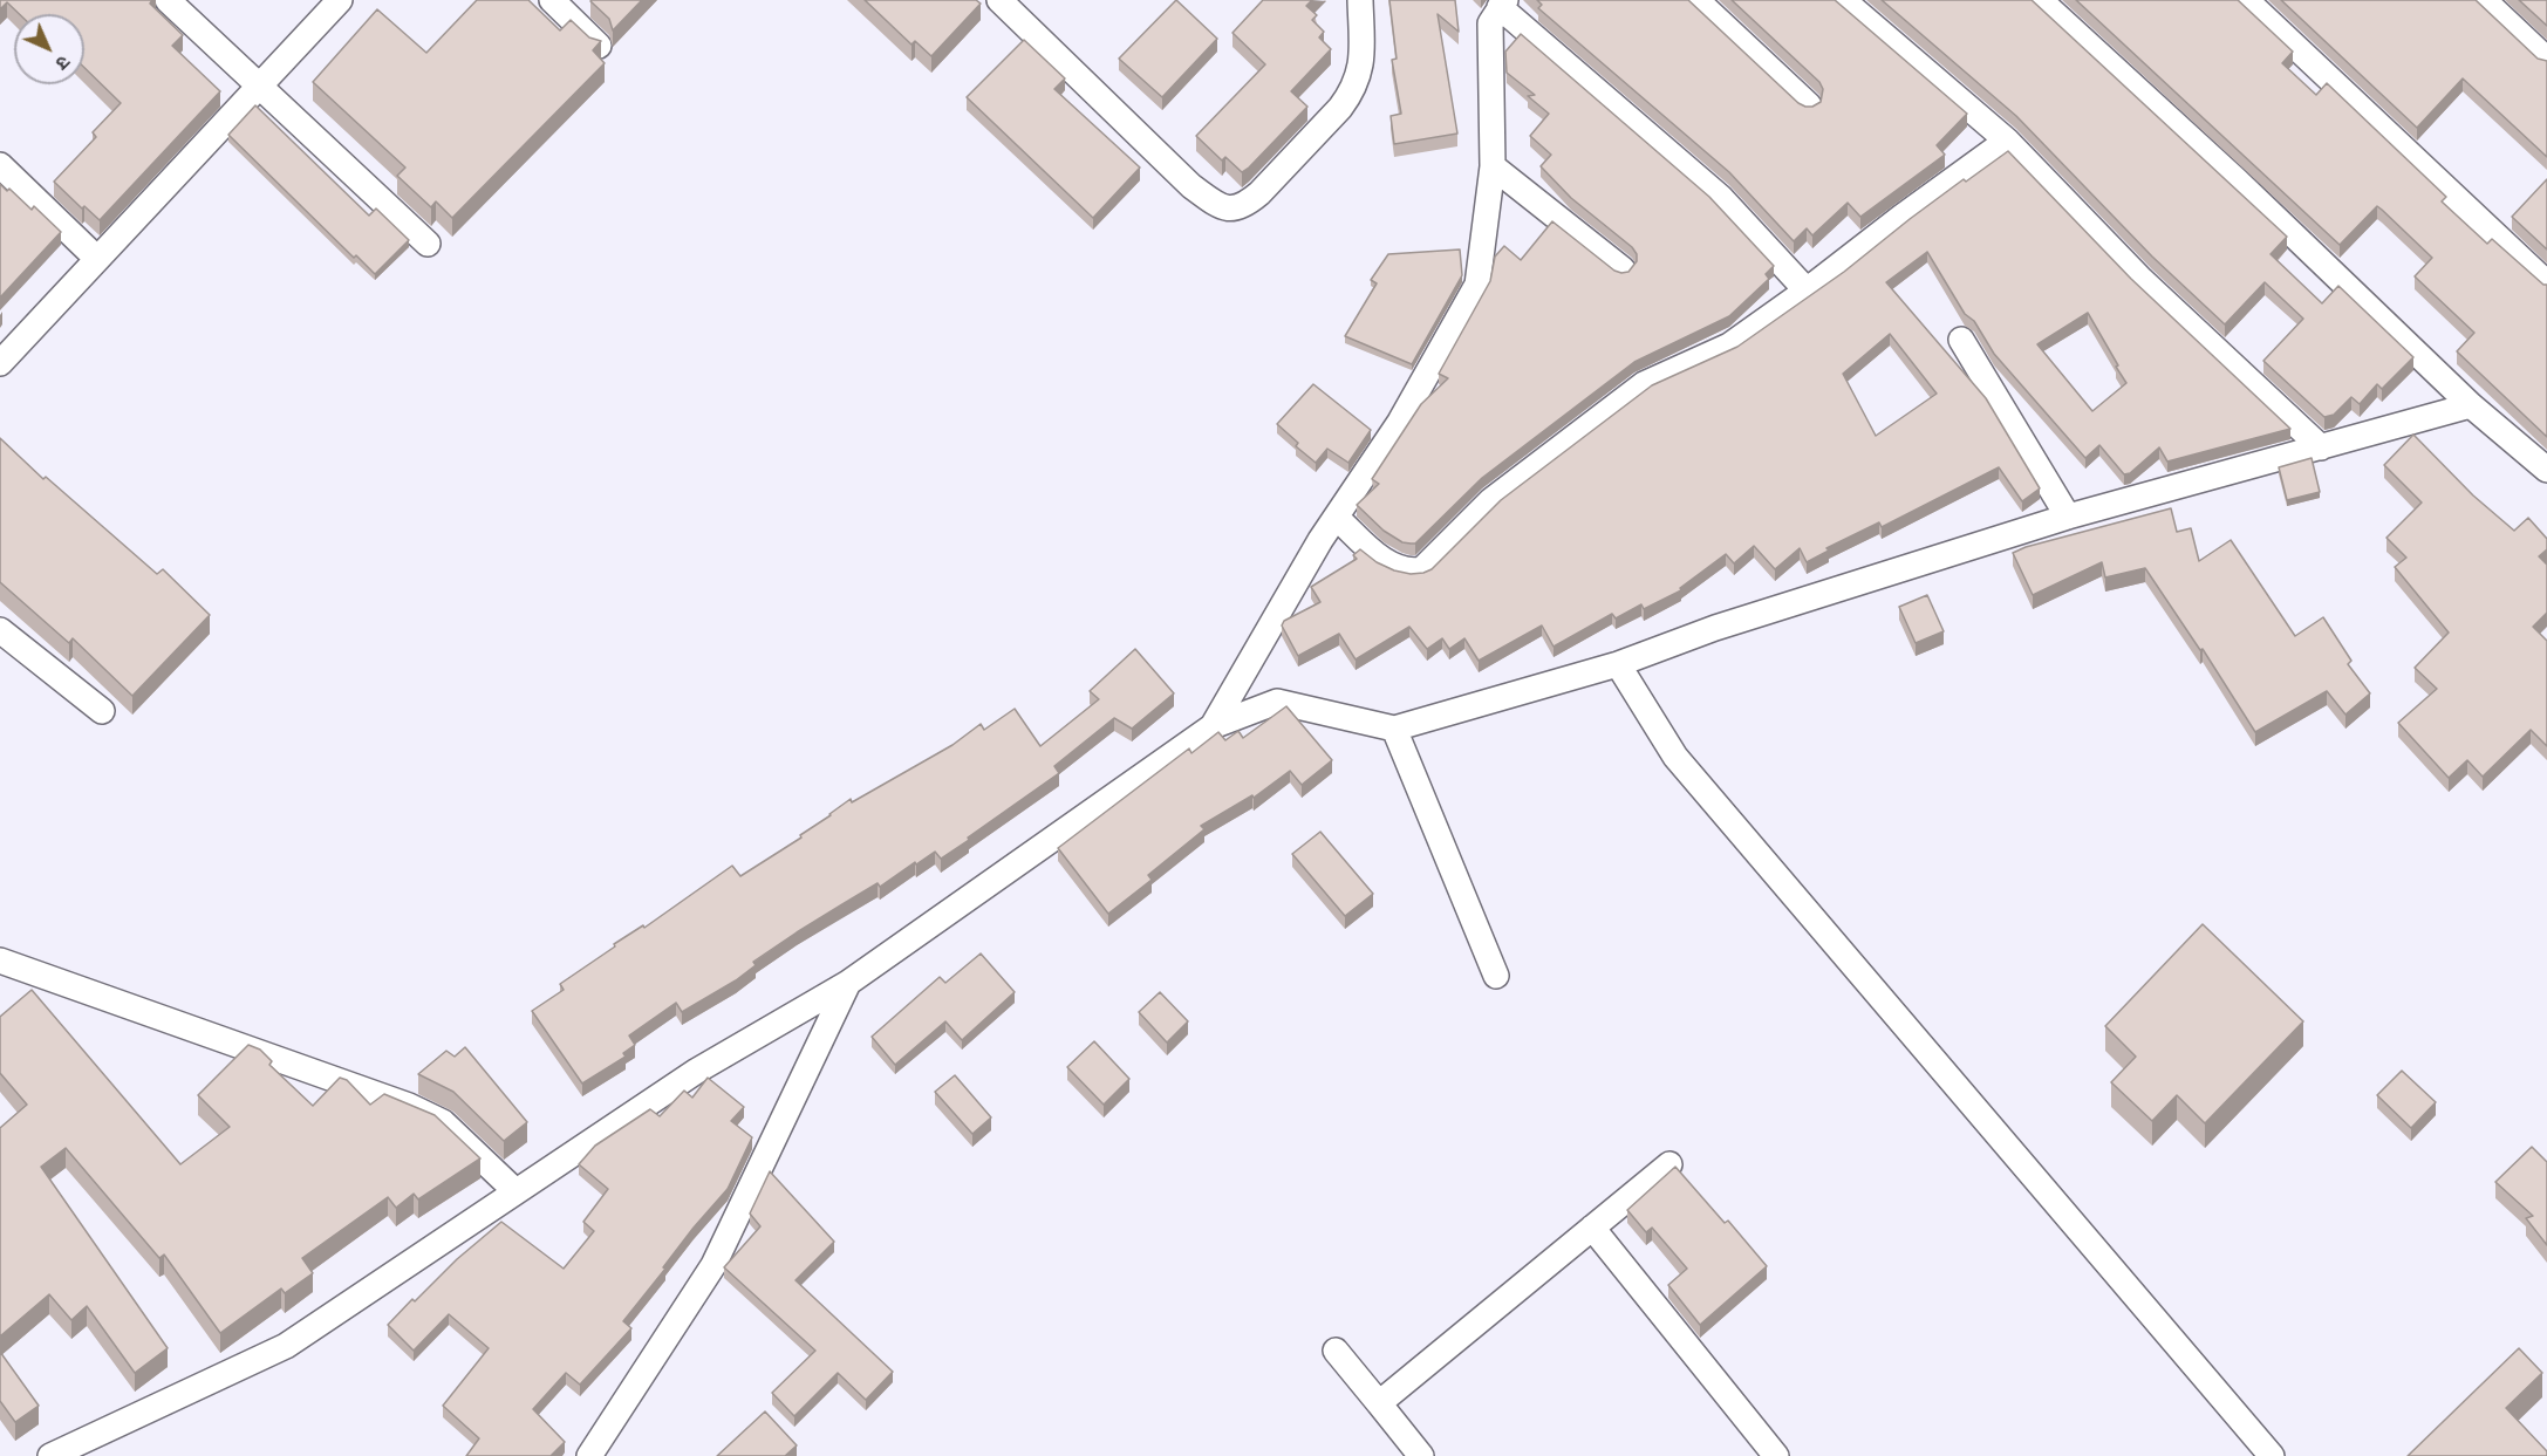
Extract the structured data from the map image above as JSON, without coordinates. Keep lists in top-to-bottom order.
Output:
{
  "north": "bottom right"
}
